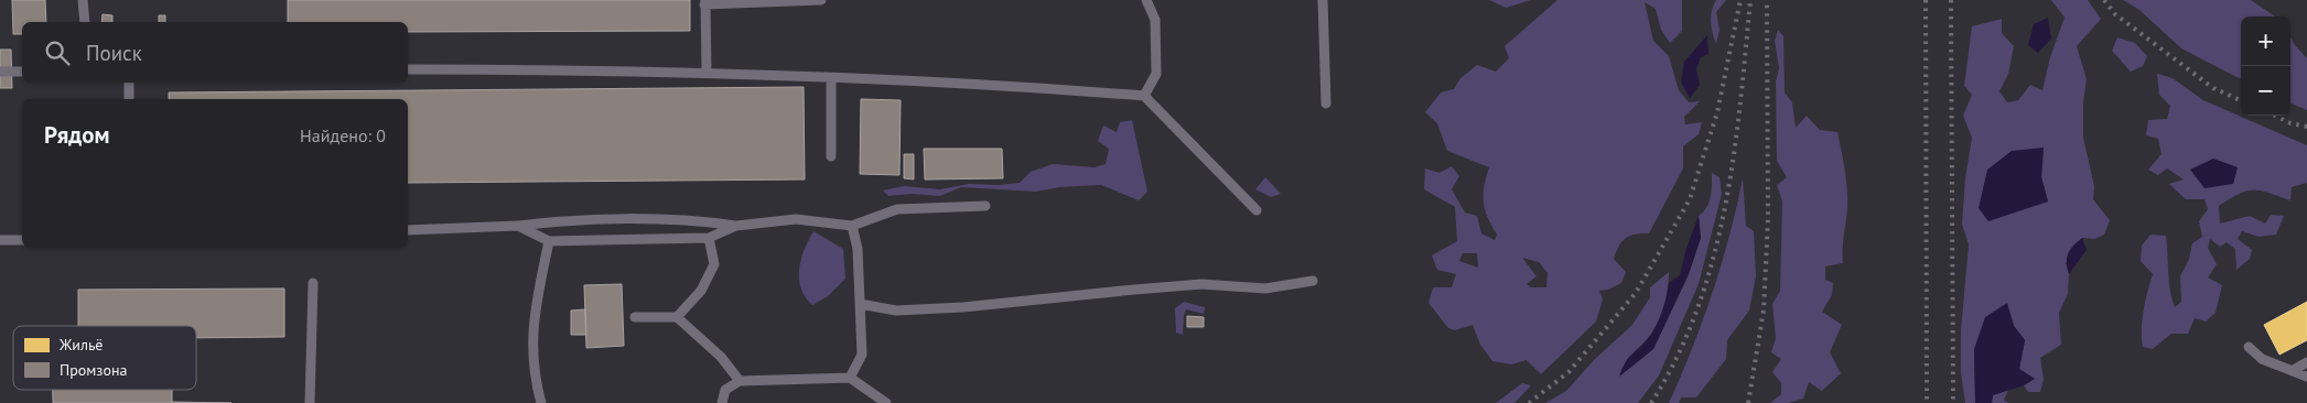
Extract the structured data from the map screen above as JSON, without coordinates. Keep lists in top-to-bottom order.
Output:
{
  "legend": ["Жильё", "Промзона"],
  "page": {
    "map_buttons": ["+", "−"],
    "search": "Поиск",
    "heading": ["Рядом", "Найдено: 0"]
  }
}
